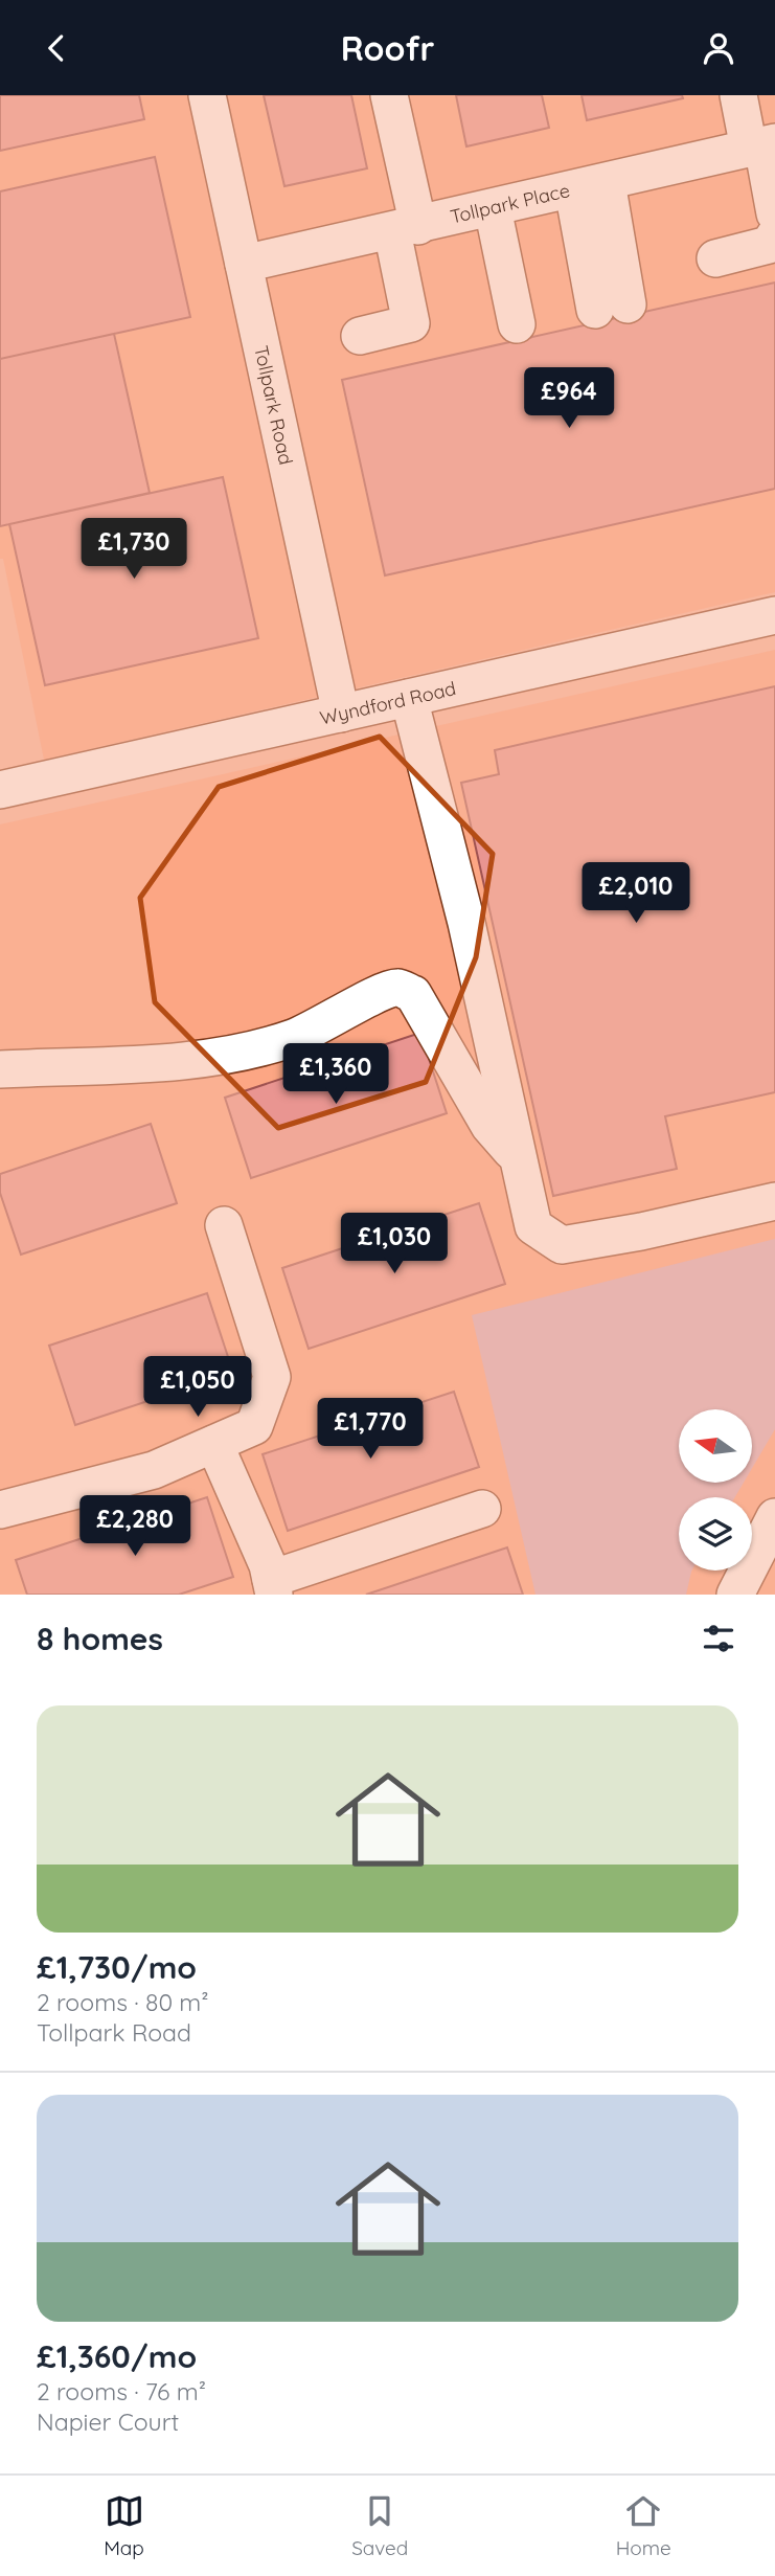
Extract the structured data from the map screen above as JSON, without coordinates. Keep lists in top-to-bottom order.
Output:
{
  "streets": {
    "street": ["Tollpark Place", "Tollpark Road", "Wyndford Road"]
  },
  "crossings": [
    ["Tollpark Place", "Tollpark Road"],
    ["Tollpark Road", "Wyndford Road"]
  ],
  "north": "left",
  "page": {
    "header": "Roofr",
    "price": [
      "£964",
      "£1,730",
      "£2,010",
      "£1,360",
      "£1,030",
      "£1,050",
      "£1,770",
      "£2,280"
    ],
    "heading": "8 homes",
    "list": [
      {
        "name": "£1,730/mo",
        "note": "2 rooms · 80 m² · Tollpark Road"
      },
      {
        "name": "£1,360/mo",
        "note": "2 rooms · 76 m² · Napier Court"
      }
    ],
    "tabs": ["Map", "Saved", "Home"]
  }
}
